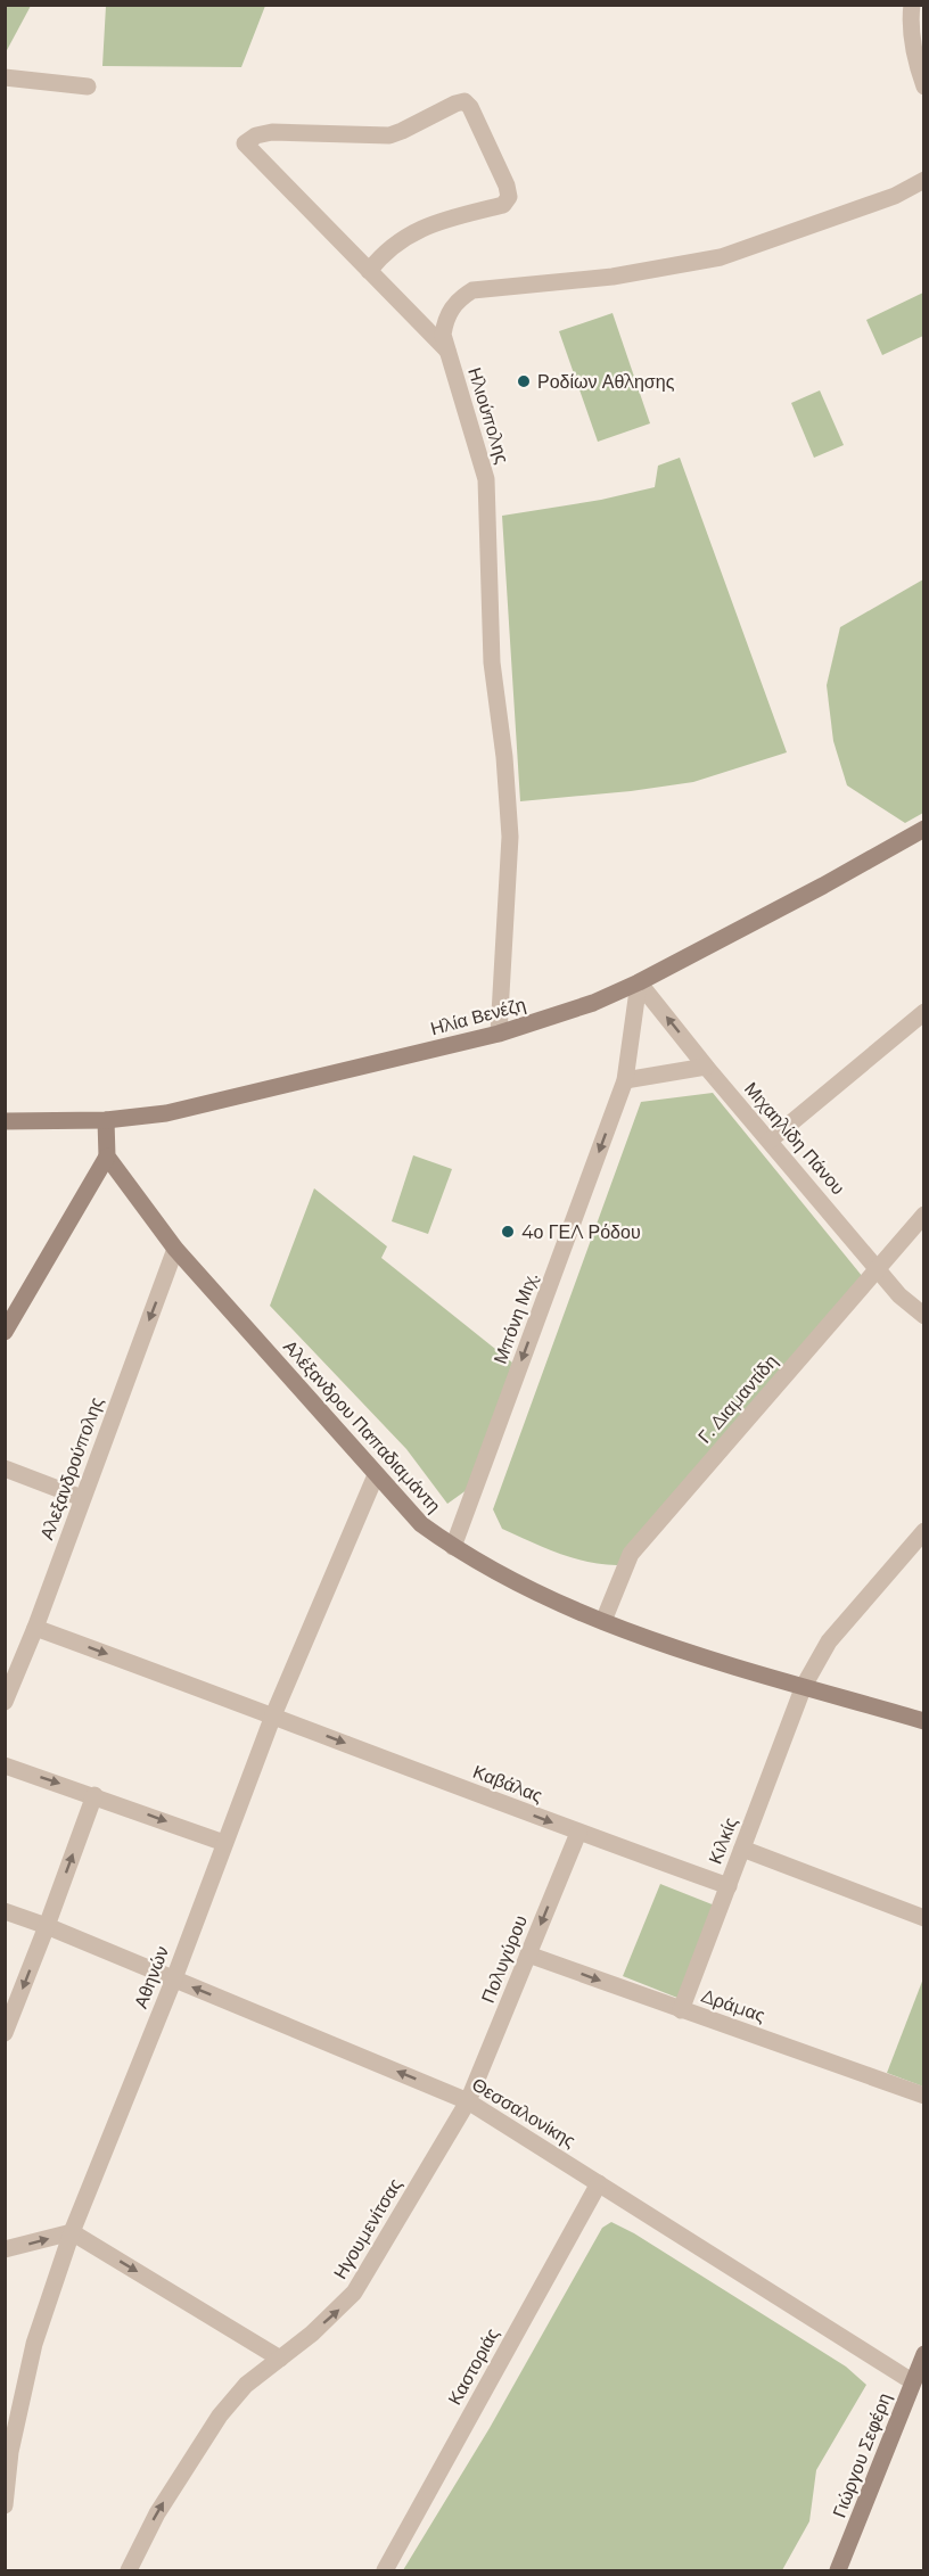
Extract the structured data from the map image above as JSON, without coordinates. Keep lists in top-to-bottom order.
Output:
{
  "streets": {
    "street": [
      "Ηλιούπολης",
      "Ηλία Βενέζη",
      "Μιχαηλίδη Πάνου",
      "Μπόνη Μιχ.",
      "Γ. Διαμαντίδη",
      "Αλέξανδρου Παπαδιαμάντη",
      "Αλεξανδρούπολης",
      "Καβάλας",
      "Κιλκίς",
      "Πολυγύρου",
      "Αθηνών",
      "Δράμας",
      "Θεσσαλονίκης",
      "Ηγουμενίτσας",
      "Καστοριάς",
      "Γιώργου Σεφέρη"
    ]
  },
  "crossings": [
    ["Ηλιούπολης", "Ηλία Βενέζη"],
    ["Ηλία Βενέζη", "Μιχαηλίδη Πάνου"],
    ["Ηλία Βενέζη", "Μπόνη Μιχ."],
    ["Μιχαηλίδη Πάνου", "Μπόνη Μιχ."],
    ["Μιχαηλίδη Πάνου", "Γ. Διαμαντίδη"],
    ["Μπόνη Μιχ.", "Αλέξανδρου Παπαδιαμάντη"],
    ["Γ. Διαμαντίδη", "Αλέξανδρου Παπαδιαμάντη"],
    ["Αλέξανδρου Παπαδιαμάντη", "Αλεξανδρούπολης"],
    ["Αλέξανδρου Παπαδιαμάντη", "Κιλκίς"],
    ["Αλέξανδρου Παπαδιαμάντη", "Αθηνών"],
    ["Αλεξανδρούπολης", "Καβάλας"],
    ["Καβάλας", "Κιλκίς"],
    ["Καβάλας", "Πολυγύρου"],
    ["Καβάλας", "Αθηνών"],
    ["Κιλκίς", "Δράμας"],
    ["Πολυγύρου", "Δράμας"],
    ["Πολυγύρου", "Θεσσαλονίκης"],
    ["Πολυγύρου", "Ηγουμενίτσας"],
    ["Αθηνών", "Θεσσαλονίκης"],
    ["Θεσσαλονίκης", "Ηγουμενίτσας"],
    ["Θεσσαλονίκης", "Καστοριάς"],
    ["Θεσσαλονίκης", "Γιώργου Σεφέρη"]
  ],
  "one_way": [
    "Μπόνη Μιχ.",
    "Πολυγύρου",
    "Δράμας",
    "Ηγουμενίτσας"
  ],
  "places": ["Ροδίων Αθλησης", "4ο ΓΕΛ Ρόδου"]
}
